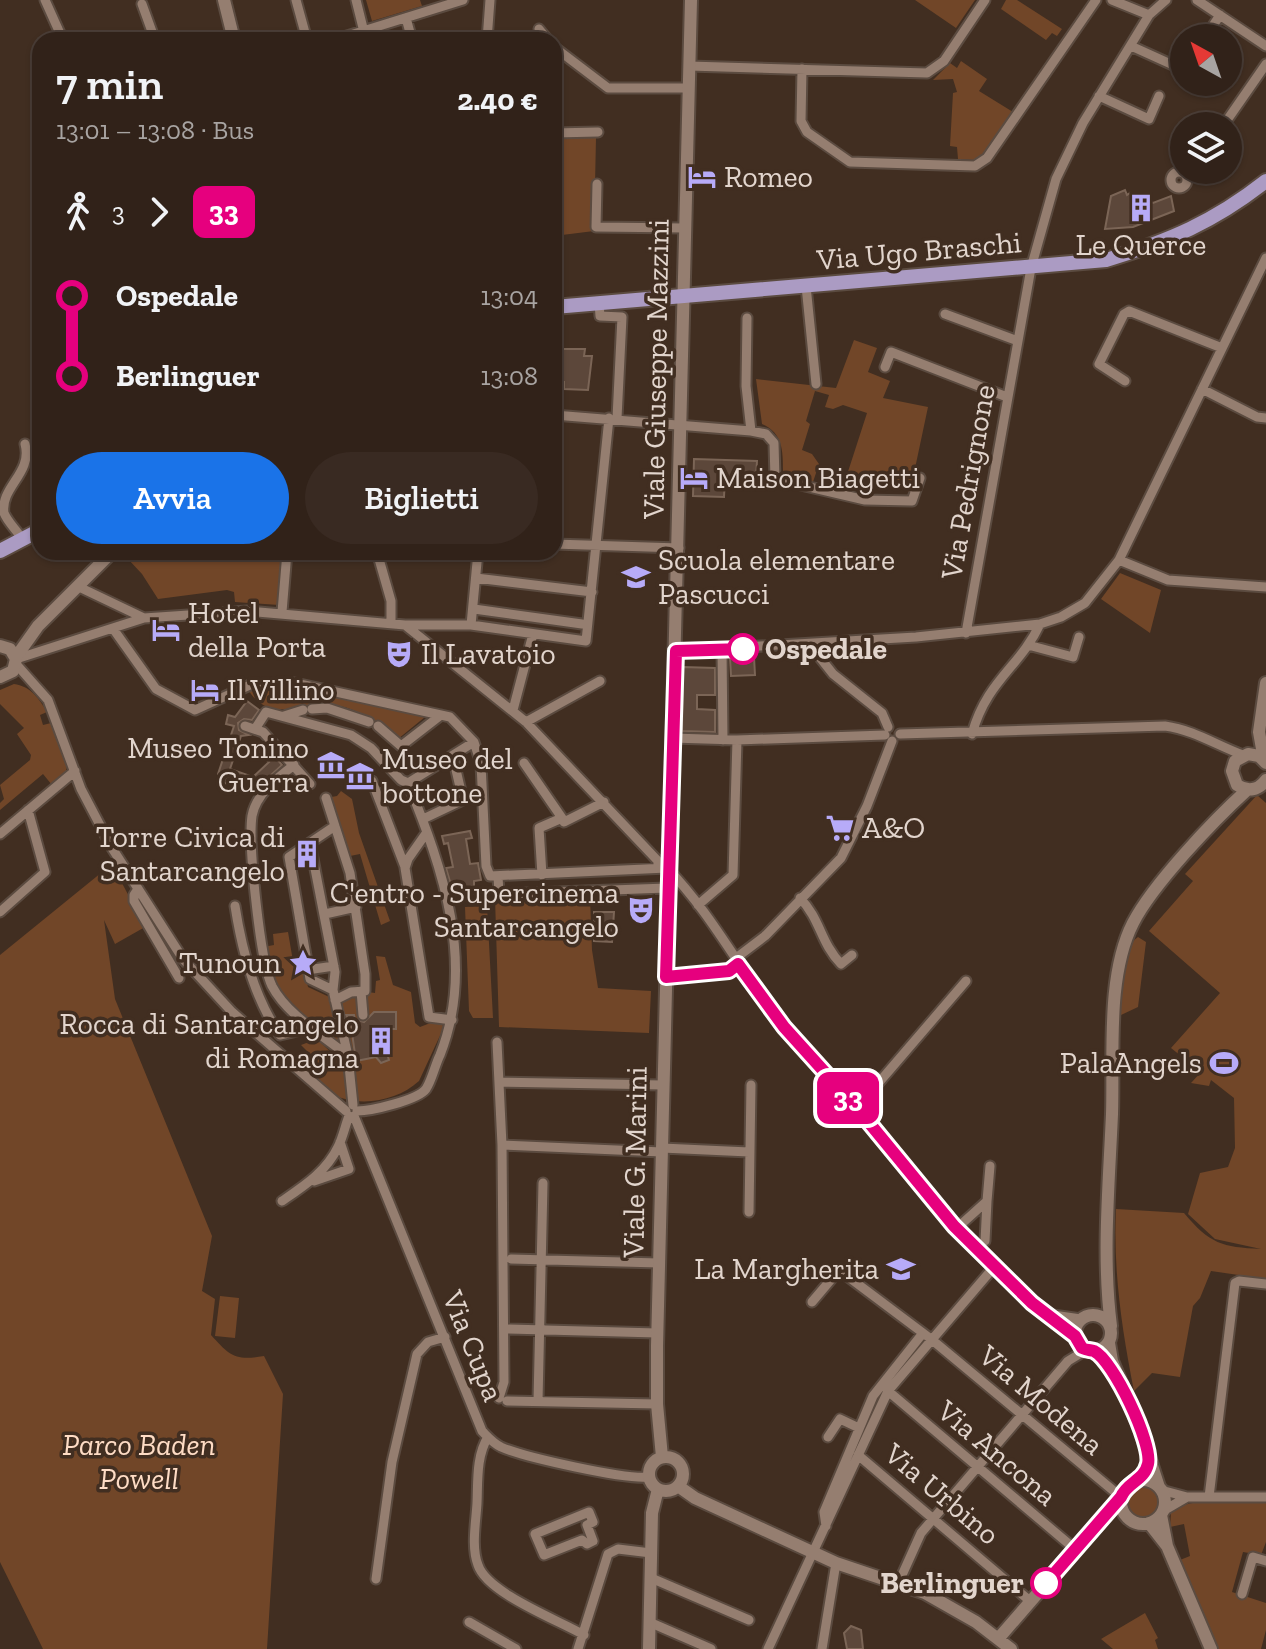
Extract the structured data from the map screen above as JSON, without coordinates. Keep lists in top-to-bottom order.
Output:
{
  "streets": {
    "main road": ["Via Ugo Braschi"],
    "street": [
      "Viale Giuseppe Mazzini",
      "Via Pedrignone",
      "Viale G. Marini",
      "Via Cupa",
      "Via Modena",
      "Via Ancona",
      "Via Urbino"
    ]
  },
  "crossings": [
    ["Via Ugo Braschi", "Viale Giuseppe Mazzini"],
    ["Via Ugo Braschi", "Via Pedrignone"],
    ["Viale Giuseppe Mazzini", "Viale G. Marini"],
    ["Viale G. Marini", "Via Cupa"]
  ],
  "parks": ["Parco Baden Powell"],
  "places": {
    "hotel": [
      "Romeo",
      "Maison Biagetti",
      "Hotel della Porta",
      "Il Villino"
    ],
    "building": ["Le Querce", "Torre Civica di Santarcangelo", "Rocca di Santarcangelo di Romagna"],
    "school or university": ["Scuola elementare Pascucci", "La Margherita"],
    "other": ["Ospedale", "Berlinguer"],
    "theatre": ["Il Lavatoio", "C'entro - Supercinema Santarcangelo"],
    "museum": ["Museo Tonino Guerra", "Museo del bottone"],
    "supermarket": ["A&O"],
    "place": ["Tunoun"],
    "sports": ["PalaAngels"]
  },
  "lines": ["bus line 33"],
  "north": "top left",
  "page": {
    "on_map": "33",
    "heading": ["7 min", "13:01 – 13:08 · Bus", "2.40 €"],
    "legs": ["3", "33"],
    "list": [
      {
        "name": "Ospedale",
        "value": "13:04"
      },
      {
        "name": "Berlinguer",
        "value": "13:08"
      }
    ],
    "buttons": ["Avvia", "Biglietti"]
  }
}
